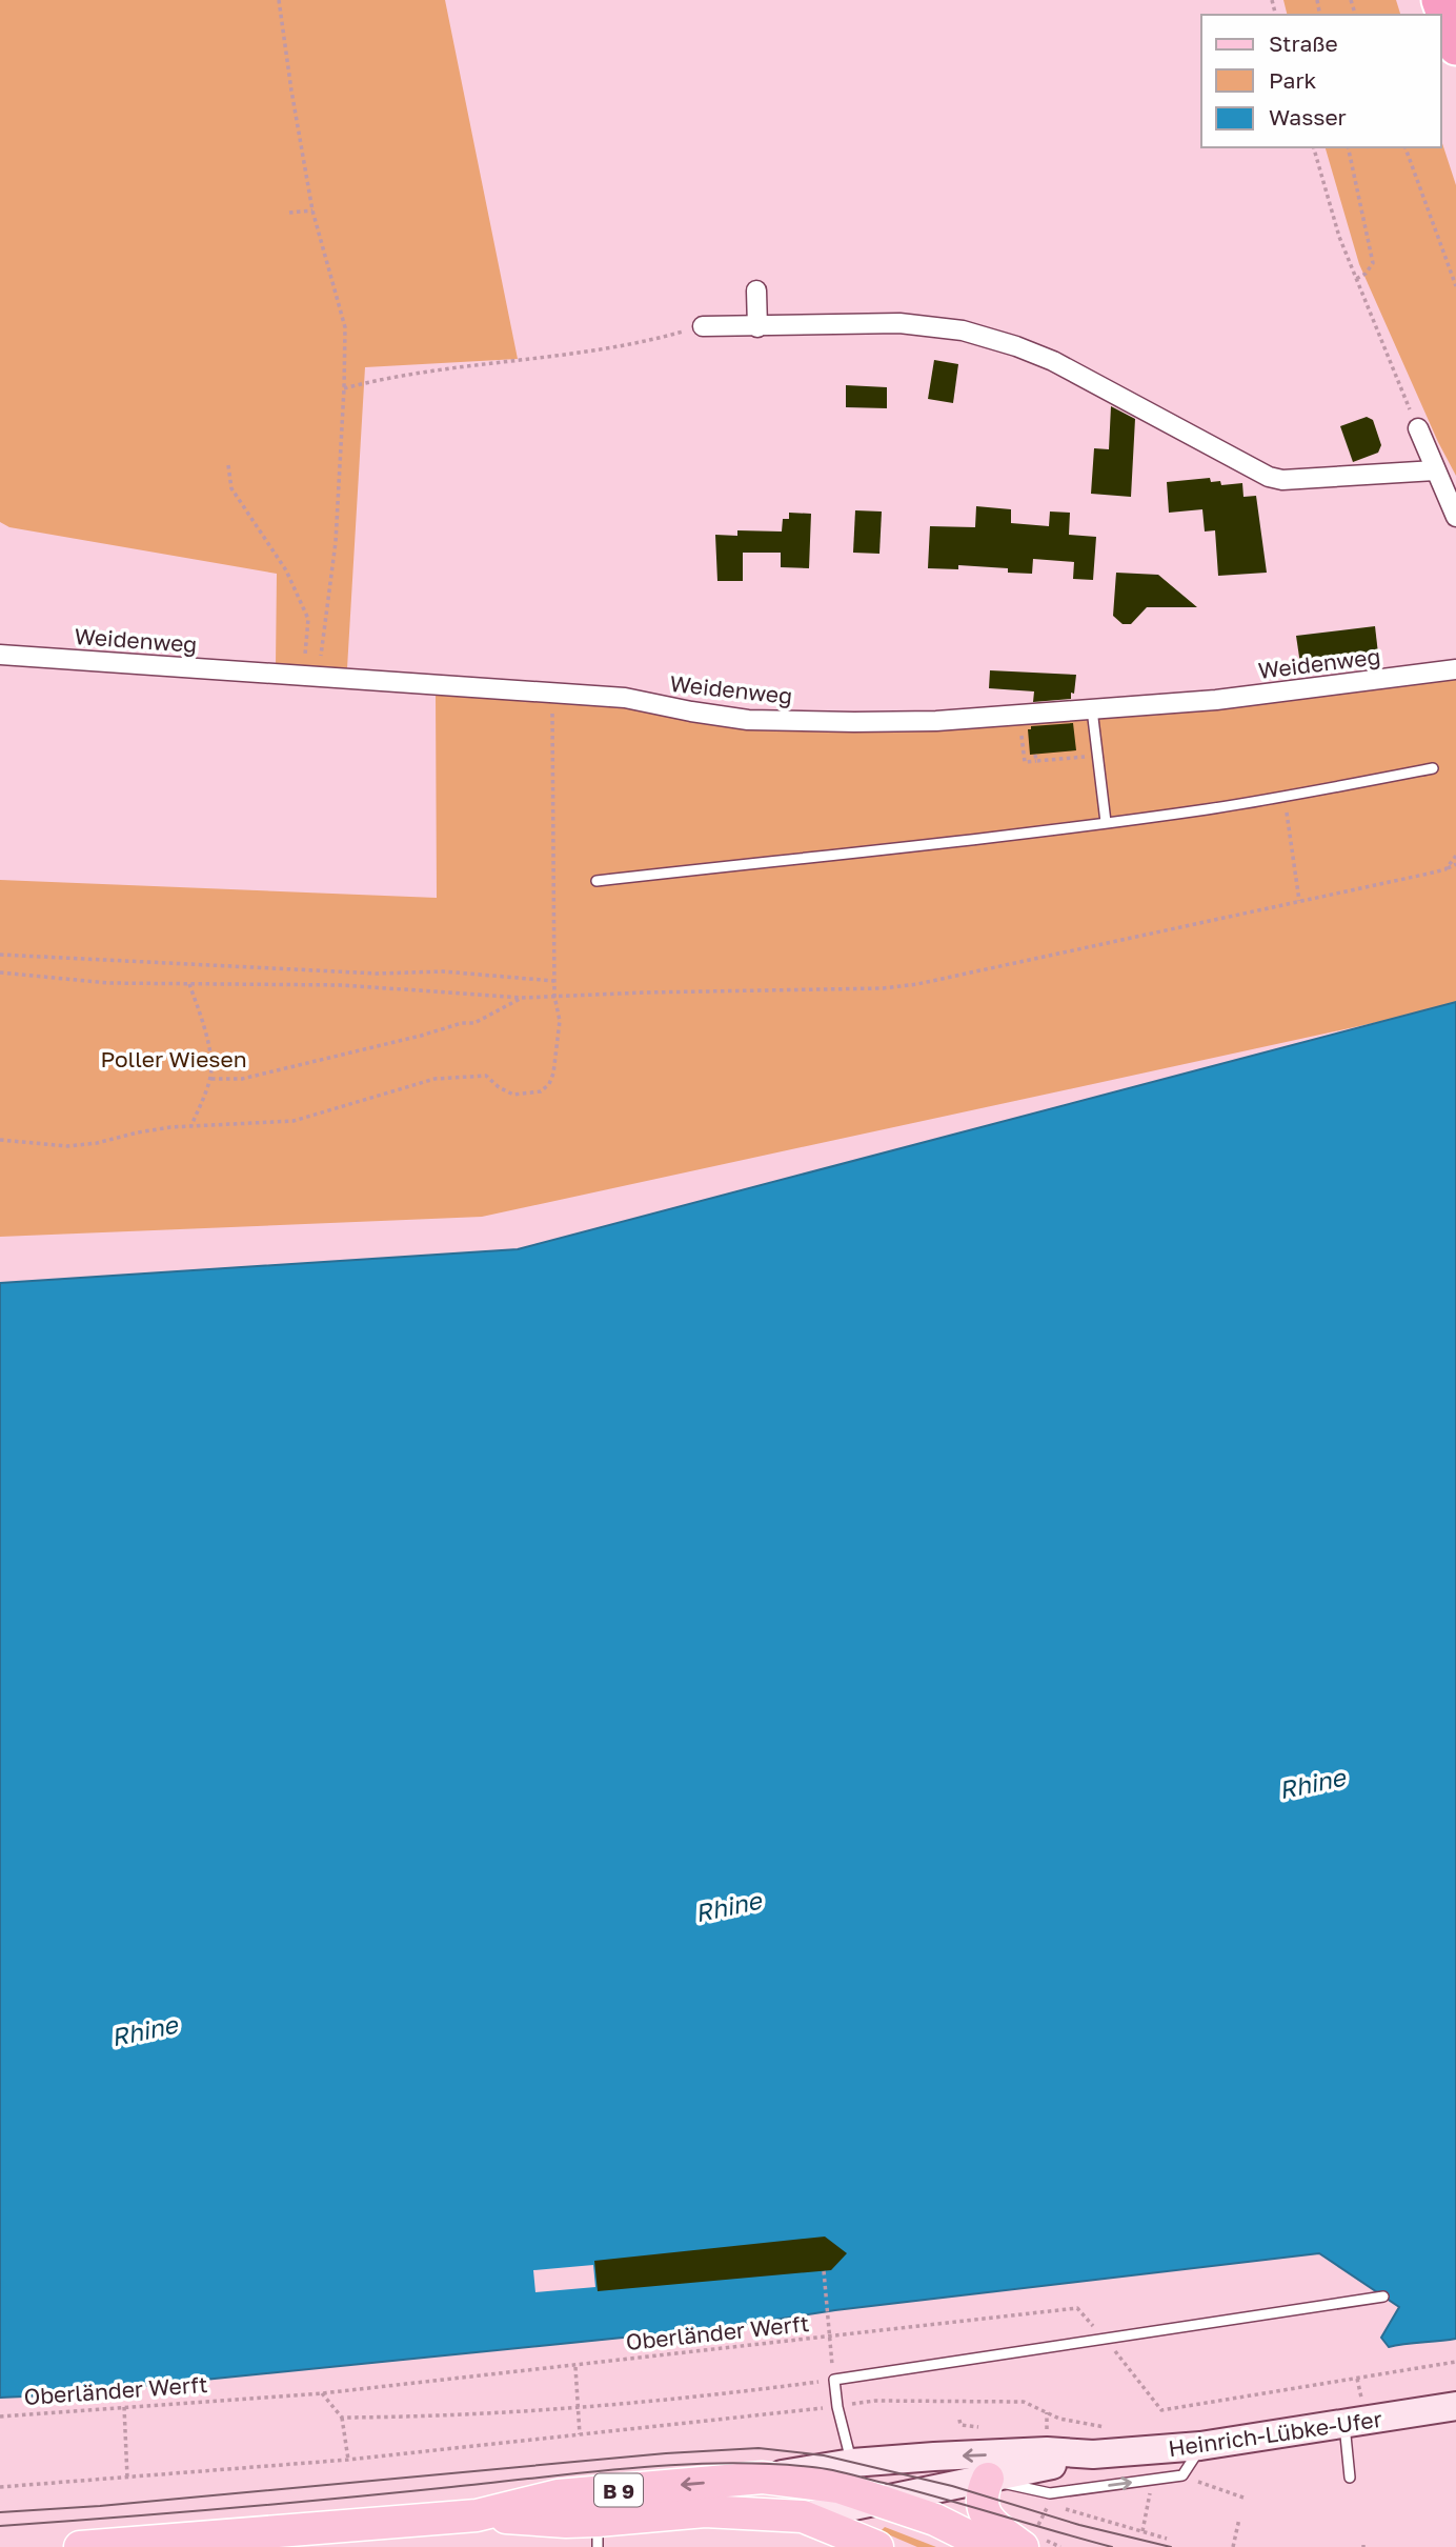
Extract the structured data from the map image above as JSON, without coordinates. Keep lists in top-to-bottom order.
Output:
{
  "streets": {
    "main road": ["Heinrich-Lübke-Ufer", "B 9"],
    "street": ["Weidenweg"],
    "path": ["Oberländer Werft"]
  },
  "crossings": [
    ["Heinrich-Lübke-Ufer", "B 9"]
  ],
  "water": ["Rhine"],
  "parks": ["Poller Wiesen"],
  "legend": ["Straße", "Park", "Wasser"]
}
